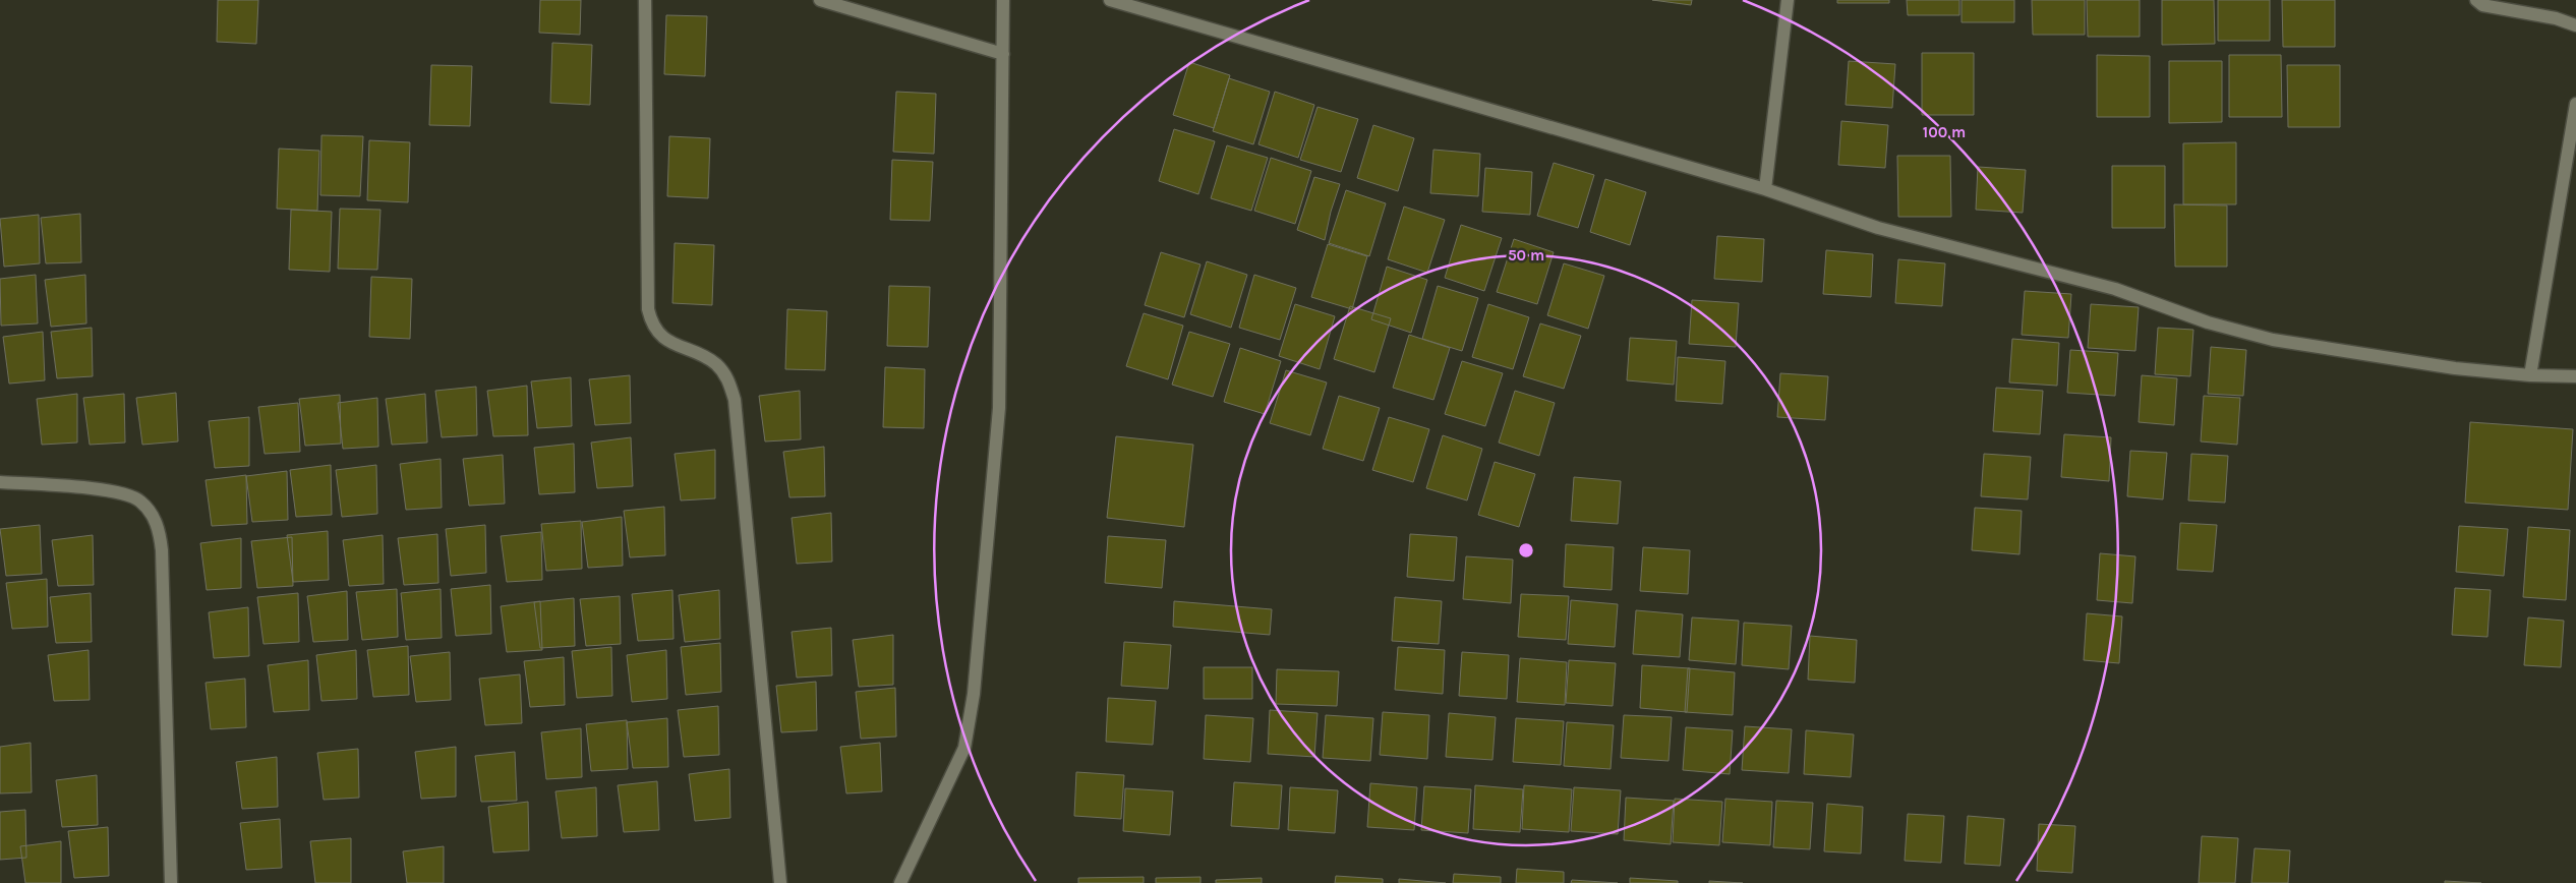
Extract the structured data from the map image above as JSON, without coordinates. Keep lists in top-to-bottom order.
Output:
{
  "rings": ["100 m", "50 m"]
}
